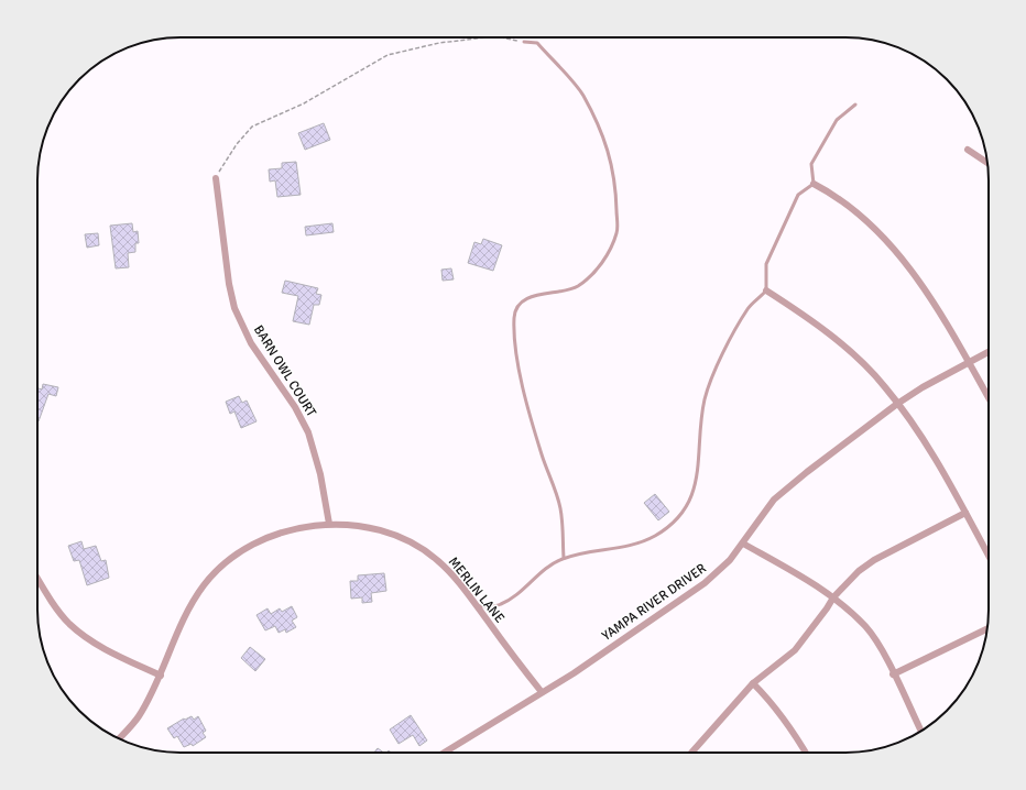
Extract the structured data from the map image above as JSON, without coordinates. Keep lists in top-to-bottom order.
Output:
{
  "streets": {
    "street": ["BARN OWL COURT", "MERLIN LANE", "YAMPA RIVER DRIVER"]
  },
  "crossings": [
    ["BARN OWL COURT", "MERLIN LANE"],
    ["MERLIN LANE", "YAMPA RIVER DRIVER"]
  ]
}
